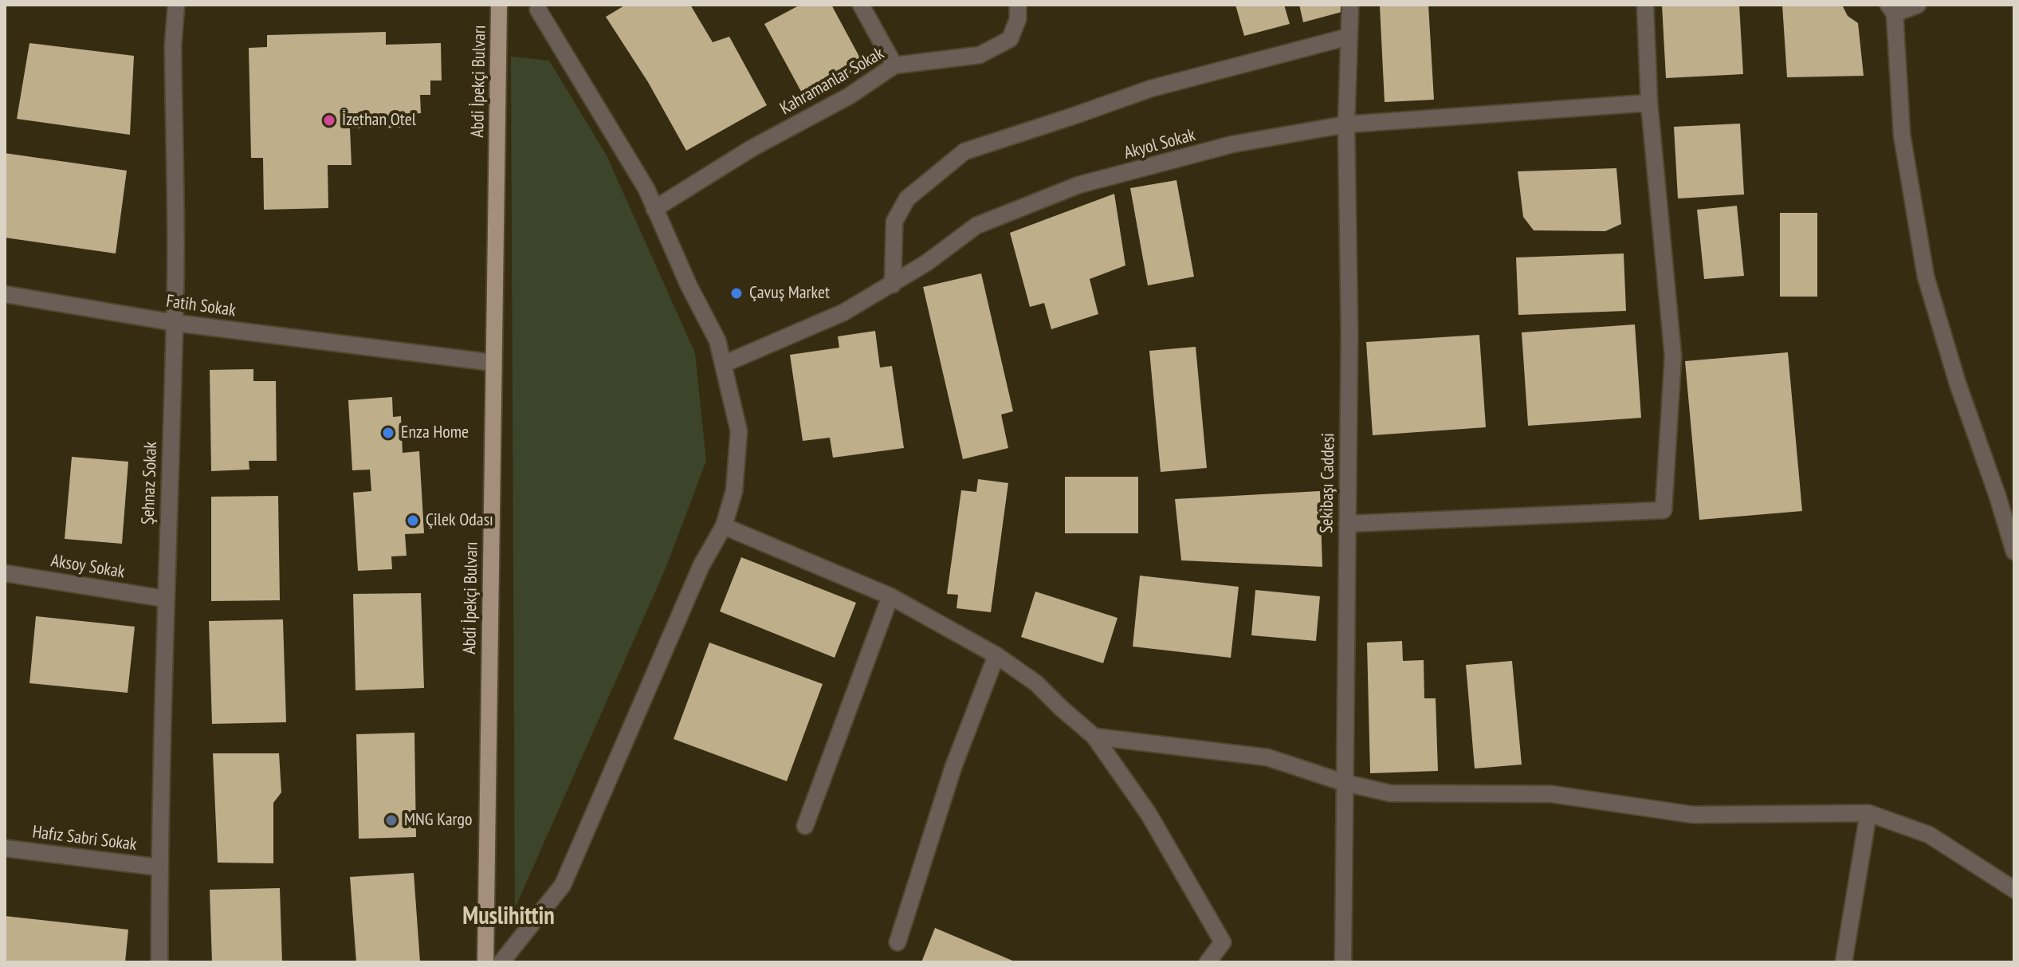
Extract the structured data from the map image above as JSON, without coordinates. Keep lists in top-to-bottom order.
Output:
{
  "streets": {
    "main road": ["Abdi İpekçi Bulvarı"],
    "street": [
      "Kahramanlar Sokak",
      "Akyol Sokak",
      "Fatih Sokak",
      "Şehnaz Sokak",
      "Sekibaşı Caddesi",
      "Aksoy Sokak",
      "Hafız Sabri Sokak"
    ]
  },
  "crossings": [
    ["Abdi İpekçi Bulvarı", "Fatih Sokak"],
    ["Akyol Sokak", "Sekibaşı Caddesi"],
    ["Fatih Sokak", "Şehnaz Sokak"],
    ["Şehnaz Sokak", "Aksoy Sokak"],
    ["Şehnaz Sokak", "Hafız Sabri Sokak"]
  ],
  "districts": ["Muslihittin"],
  "places": [
    "İzethan Otel",
    "Çavuş Market",
    "Enza Home",
    "Çilek Odası",
    "MNG Kargo"
  ]
}
